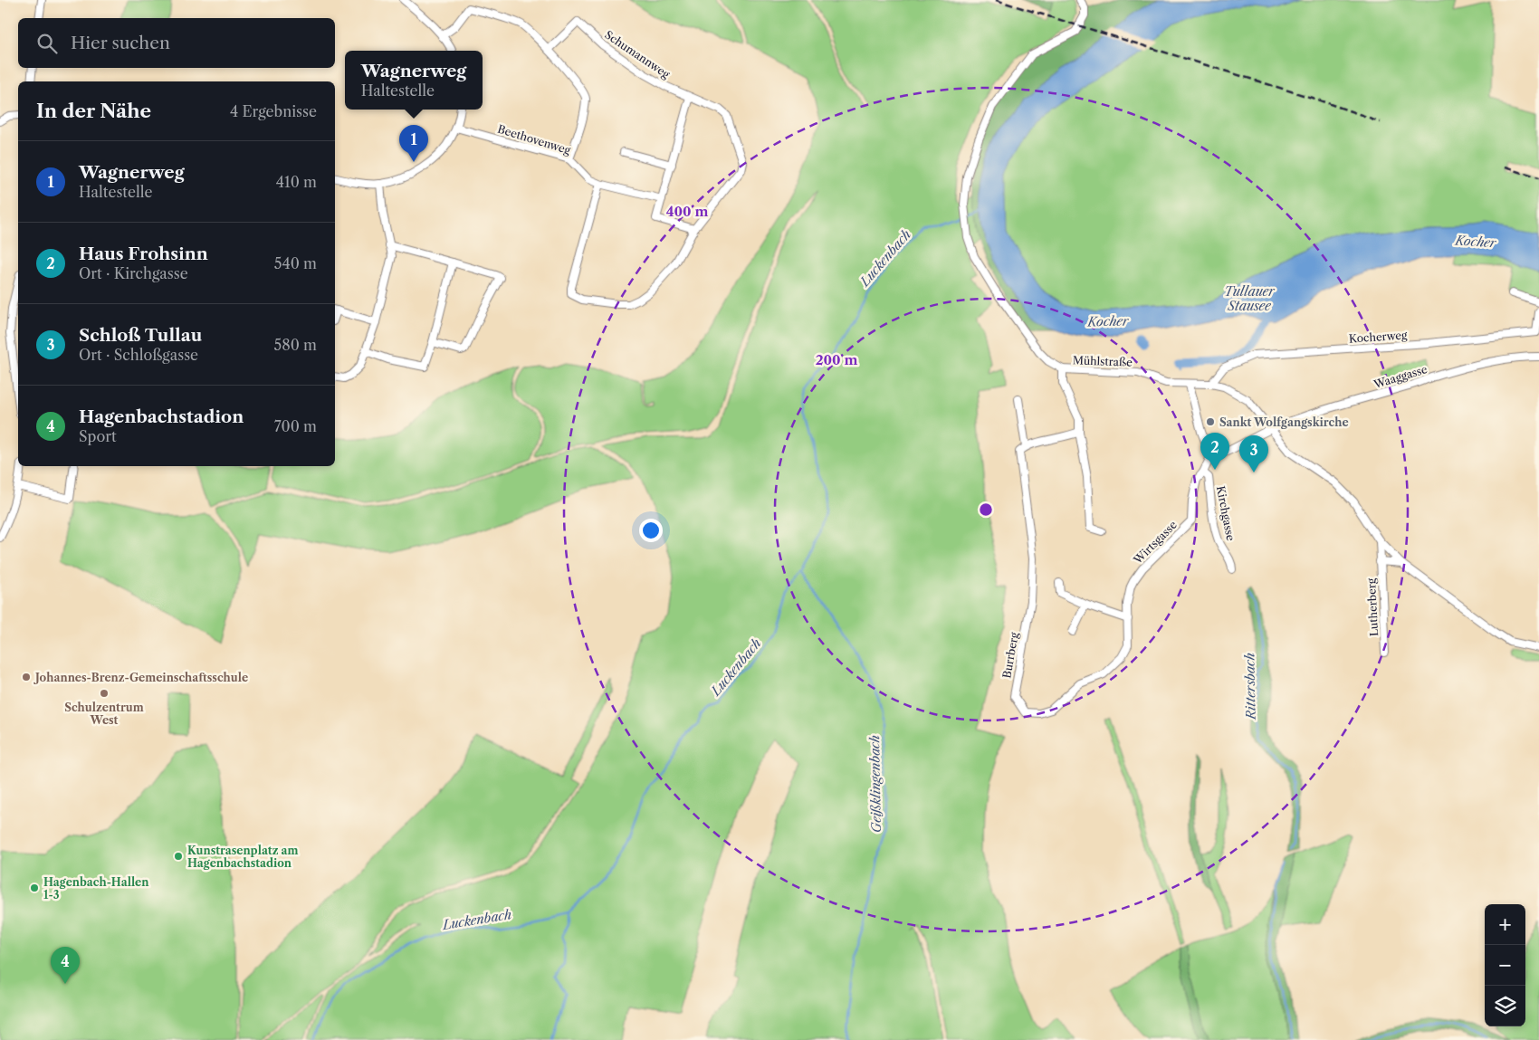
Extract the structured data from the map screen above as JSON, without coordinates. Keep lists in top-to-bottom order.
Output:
{
  "streets": {
    "street": [
      "Schumannweg",
      "Beethovenweg",
      "Kocherweg",
      "Mühlstraße",
      "Waaggasse",
      "Kirchgasse",
      "Wirtsgasse",
      "Lutherberg",
      "Burrberg"
    ]
  },
  "crossings": [
    ["Schumannweg", "Beethovenweg"],
    ["Kocherweg", "Mühlstraße"],
    ["Mühlstraße", "Waaggasse"],
    ["Mühlstraße", "Lutherberg"],
    ["Kirchgasse", "Wirtsgasse"],
    ["Wirtsgasse", "Burrberg"]
  ],
  "water": [
    "Kocher",
    "Luckenbach",
    "Tullauer Stausee",
    "Rittersbach",
    "Geißklingenbach"
  ],
  "places": [
    "Sankt Wolfgangskirche",
    "Johannes-Brenz-Gemeinschaftsschule",
    "Schulzentrum West",
    "Kunstrasenplatz am Hagenbachstadion",
    "Hagenbach-Hallen 1-3"
  ],
  "page": {
    "search": "Hier suchen",
    "popup": ["Wagnerweg", "Haltestelle"],
    "heading": ["In der Nähe", "4 Ergebnisse"],
    "pins": [
      "1",
      "2",
      "3",
      "4"
    ],
    "list": [
      {
        "mark": "1",
        "name": "Wagnerweg",
        "note": "Haltestelle",
        "value": "410 m"
      },
      {
        "mark": "2",
        "name": "Haus Frohsinn",
        "note": "Ort · Kirchgasse",
        "value": "540 m"
      },
      {
        "mark": "3",
        "name": "Schloß Tullau",
        "note": "Ort · Schloßgasse",
        "value": "580 m"
      },
      {
        "mark": "4",
        "name": "Hagenbachstadion",
        "note": "Sport",
        "value": "700 m"
      }
    ],
    "map_buttons": ["+", "−"]
  },
  "rings": ["400 m", "200 m"]
}
